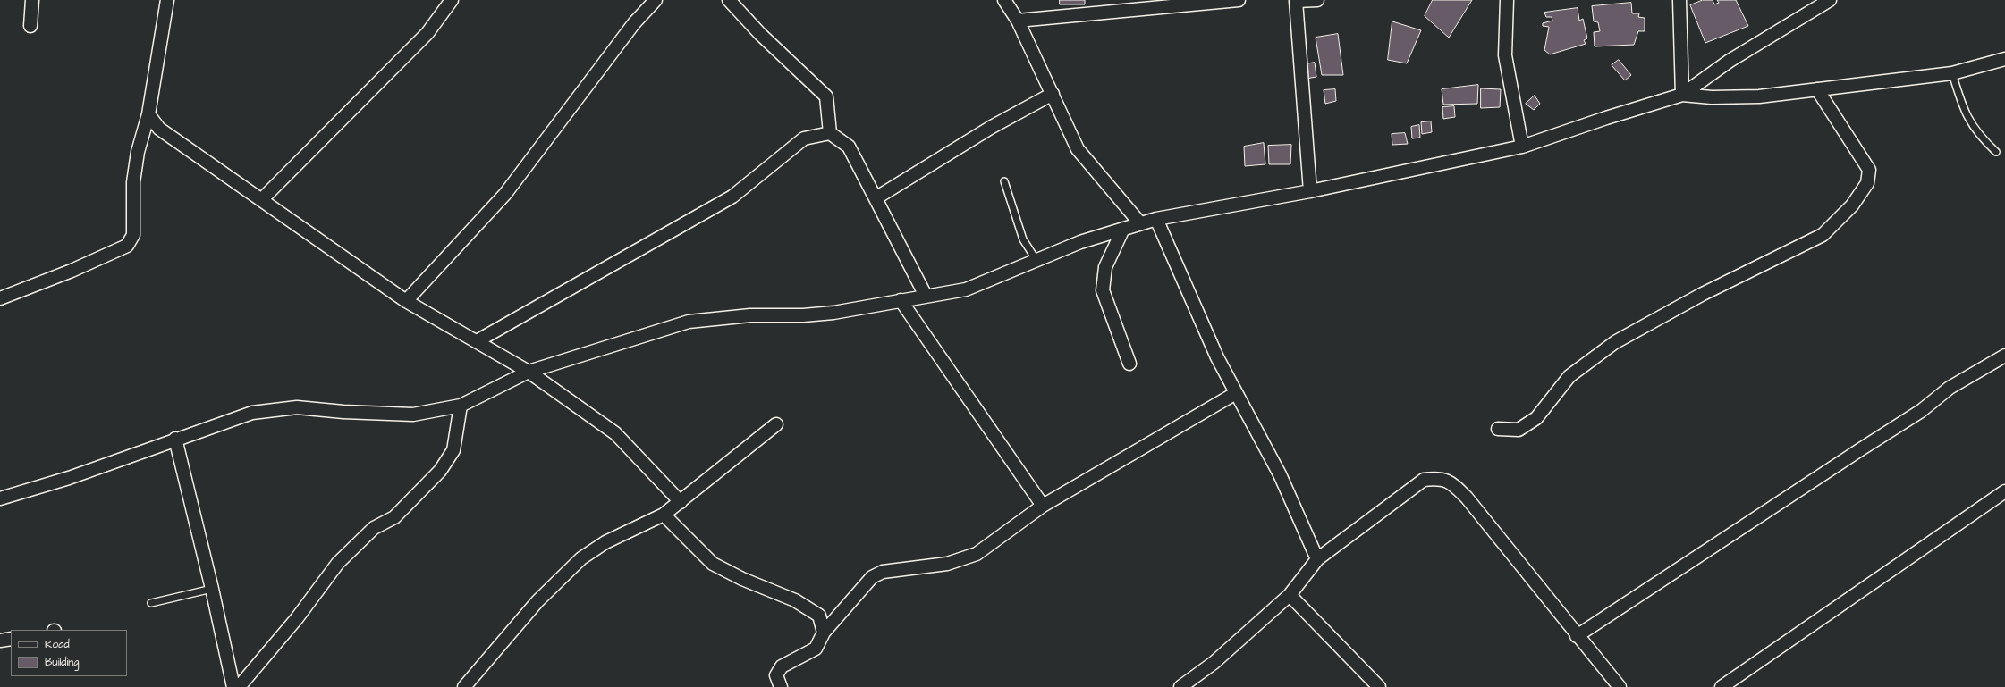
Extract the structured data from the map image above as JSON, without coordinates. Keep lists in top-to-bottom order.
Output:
{
  "legend": ["Road", "Building"]
}
